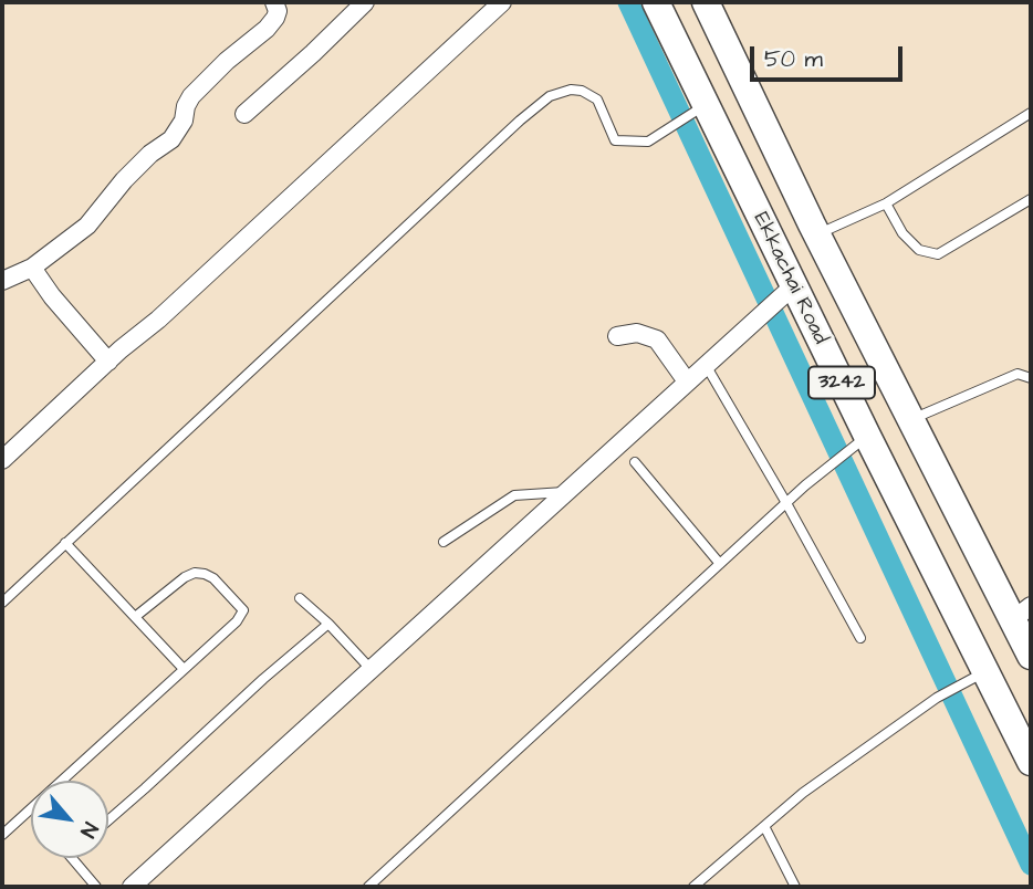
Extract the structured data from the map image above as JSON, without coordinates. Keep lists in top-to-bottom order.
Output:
{
  "streets": {
    "main road": ["Ekkachai Road", "3242"]
  },
  "scale_bar": "50 m",
  "north": "bottom right"
}
